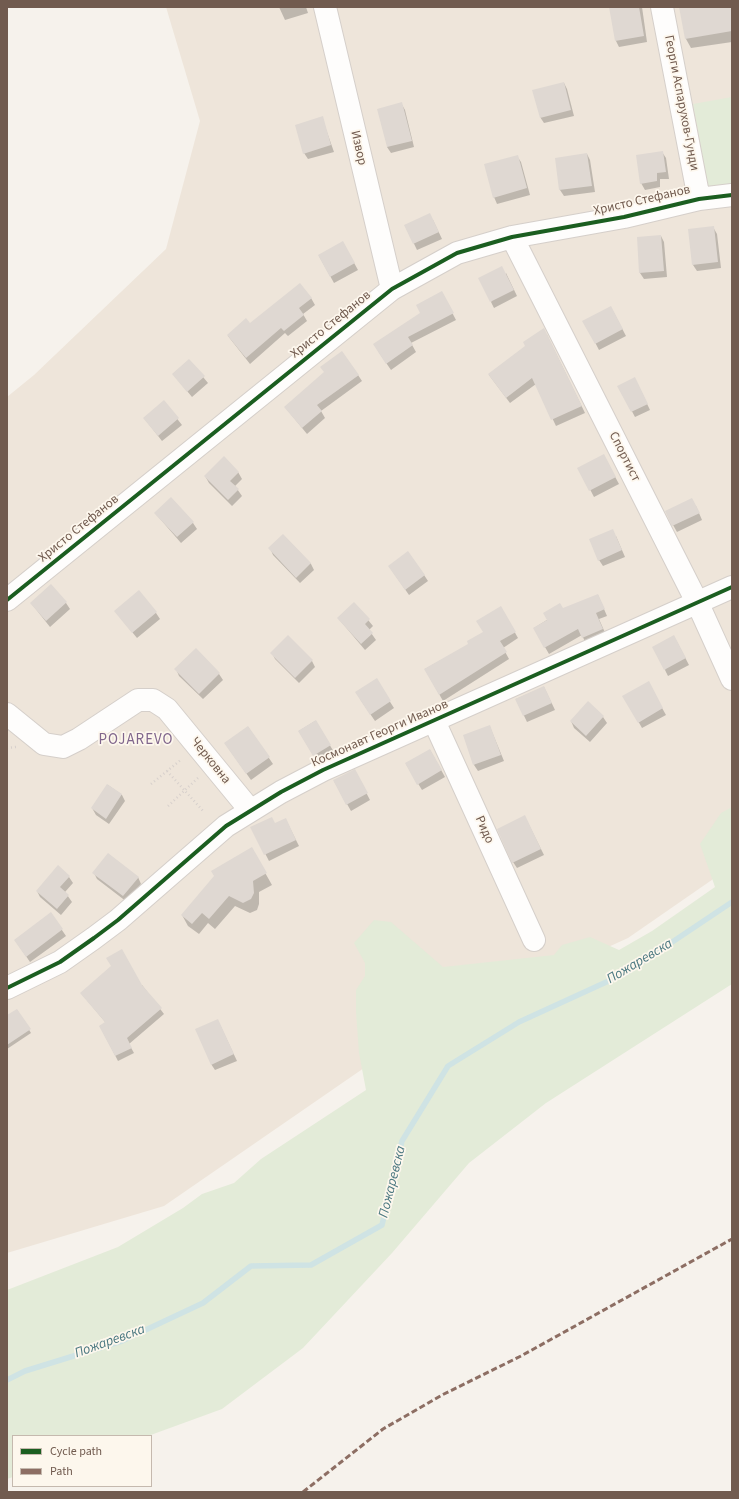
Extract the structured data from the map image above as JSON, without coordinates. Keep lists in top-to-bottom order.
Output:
{
  "streets": {
    "street": [
      "Георги Аспарухов-Гунди",
      "Извор",
      "Христо Стефанов",
      "Спортист",
      "Космонавт Георги Иванов",
      "Черковна",
      "Ридо"
    ]
  },
  "crossings": [
    ["Георги Аспарухов-Гунди", "Христо Стефанов"],
    ["Извор", "Христо Стефанов"],
    ["Христо Стефанов", "Спортист"],
    ["Спортист", "Космонавт Георги Иванов"],
    ["Космонавт Георги Иванов", "Черковна"],
    ["Космонавт Георги Иванов", "Ридо"]
  ],
  "districts": ["POJAREVO"],
  "water": ["Пожаревска"],
  "legend": ["Cycle path", "Path"]
}
